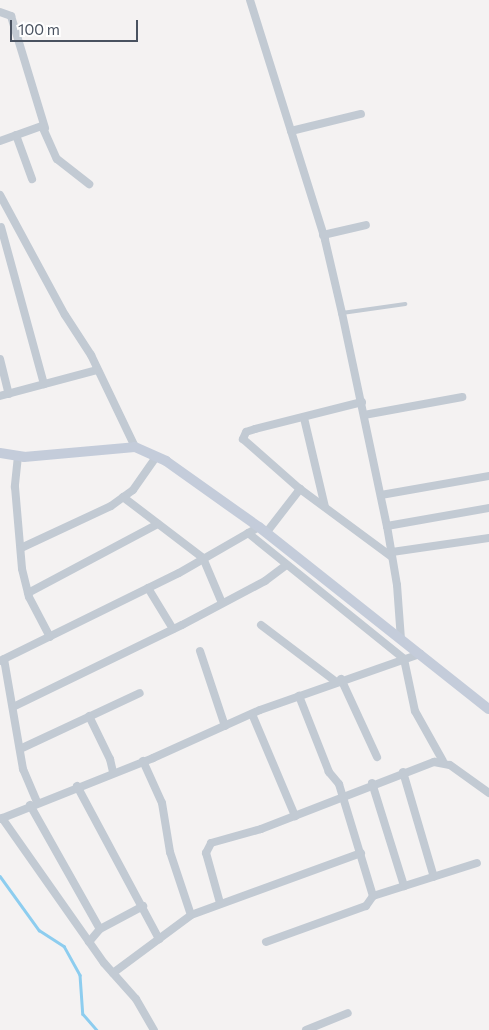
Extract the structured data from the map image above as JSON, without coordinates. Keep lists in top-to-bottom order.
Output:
{
  "scale_bar": "100 m"
}
